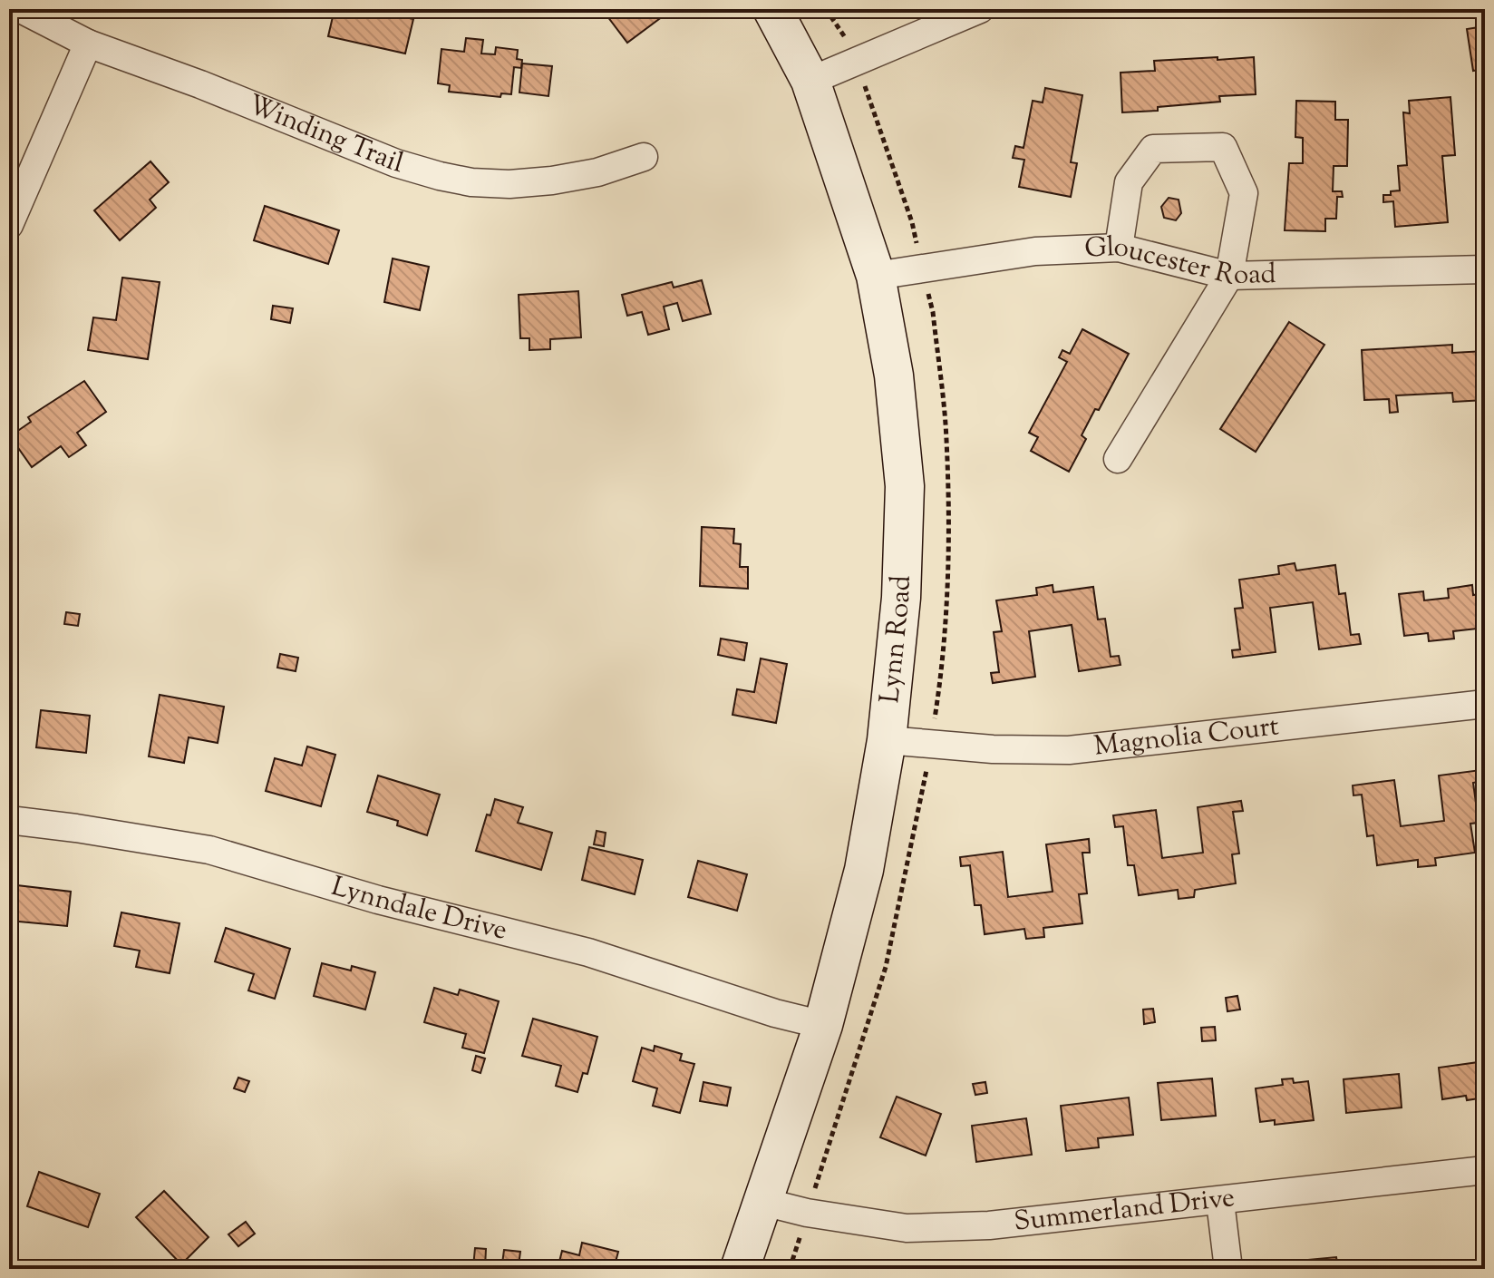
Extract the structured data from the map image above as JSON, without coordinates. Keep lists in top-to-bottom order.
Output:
{
  "streets": {
    "main road": ["Lynn Road"],
    "street": [
      "Winding Trail",
      "Gloucester Road",
      "Magnolia Court",
      "Lynndale Drive",
      "Summerland Drive"
    ]
  },
  "crossings": [
    ["Gloucester Road", "Lynn Road"],
    ["Lynn Road", "Magnolia Court"],
    ["Lynn Road", "Lynndale Drive"],
    ["Lynn Road", "Summerland Drive"]
  ]
}
